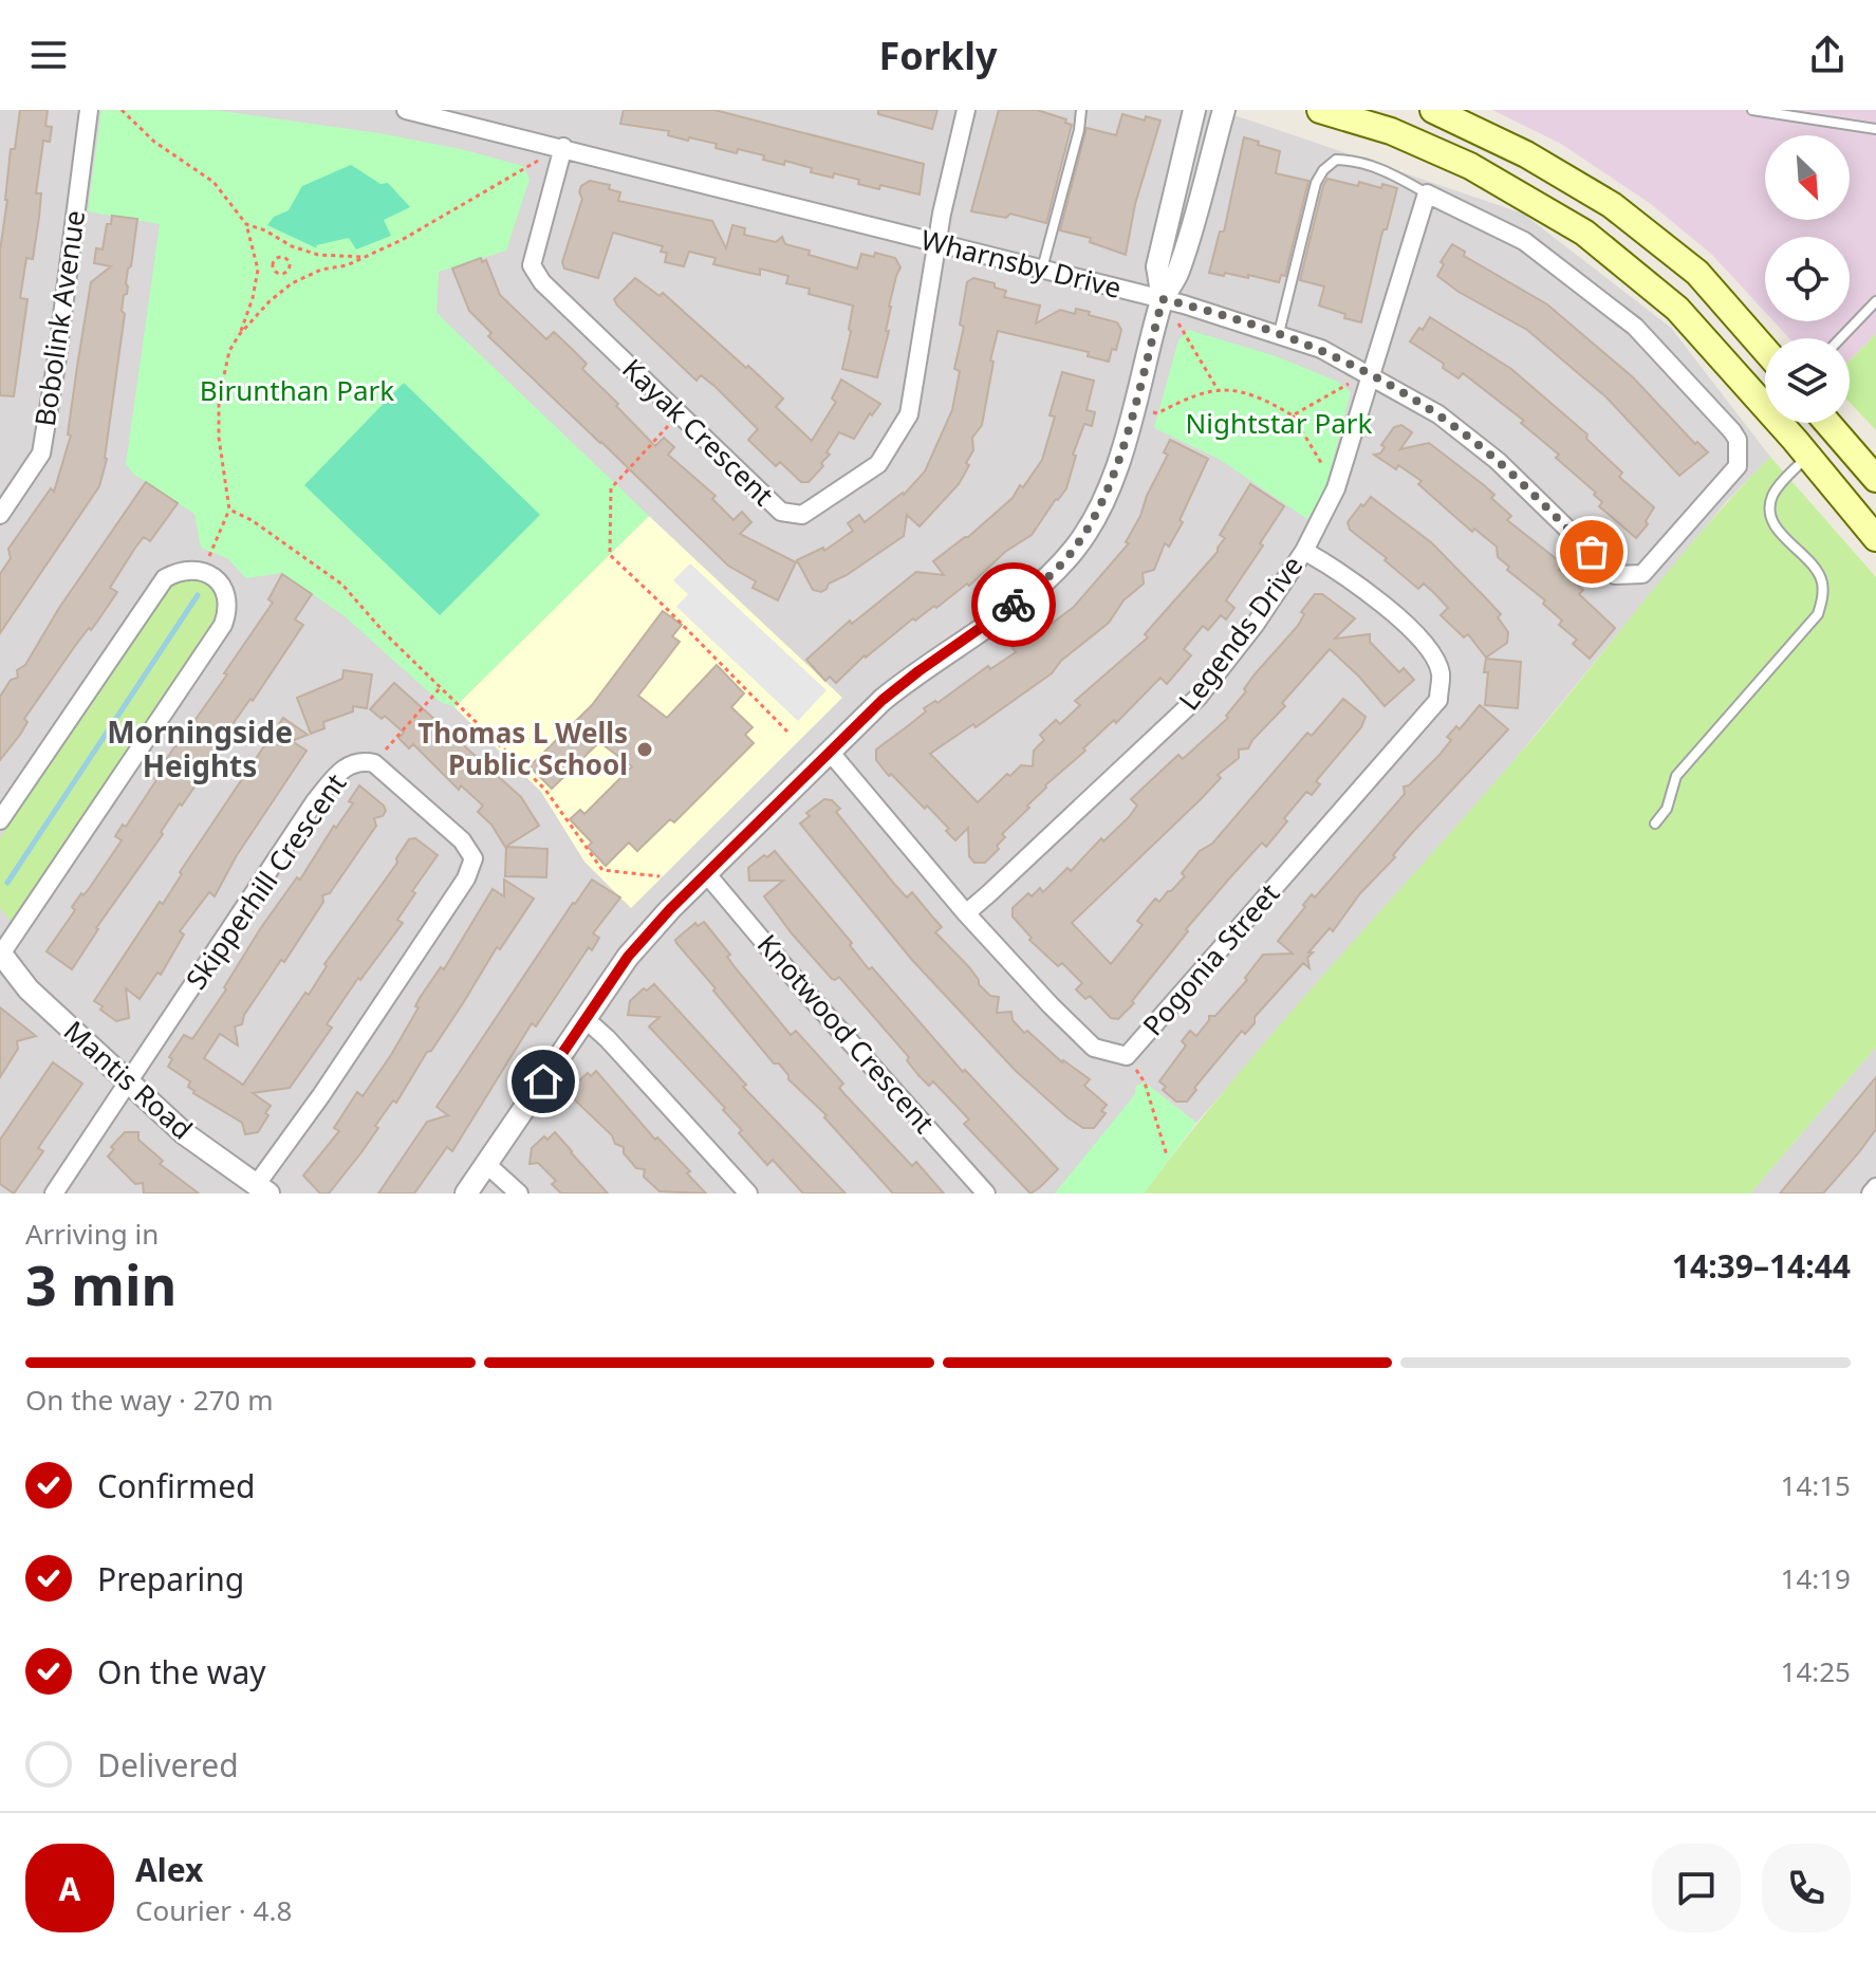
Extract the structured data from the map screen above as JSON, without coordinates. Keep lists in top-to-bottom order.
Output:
{
  "streets": {
    "street": [
      "Wharnsby Drive",
      "Bobolink Avenue",
      "Kayak Crescent",
      "Legends Drive",
      "Skipperhill Crescent",
      "Pogonia Street",
      "Knotwood Crescent",
      "Mantis Road"
    ]
  },
  "crossings": [
    ["Wharnsby Drive", "Kayak Crescent"],
    ["Wharnsby Drive", "Legends Drive"],
    ["Legends Drive", "Pogonia Street"],
    ["Skipperhill Crescent", "Mantis Road"]
  ],
  "districts": ["Morningside Heights"],
  "parks": ["Birunthan Park", "Nightstar Park"],
  "places": ["Thomas L Wells Public School"],
  "north": "bottom right",
  "page": {
    "header": "Forkly",
    "heading": ["3 min", "Arriving in", "14:39–14:44"],
    "panel": ["Alex", "Courier · 4.8"],
    "bar": "On the way · 270 m",
    "list": [
      ["Confirmed", "14:15"],
      ["Preparing", "14:19"],
      ["On the way", "14:25"],
      "Delivered"
    ],
    "round": "A"
  }
}
